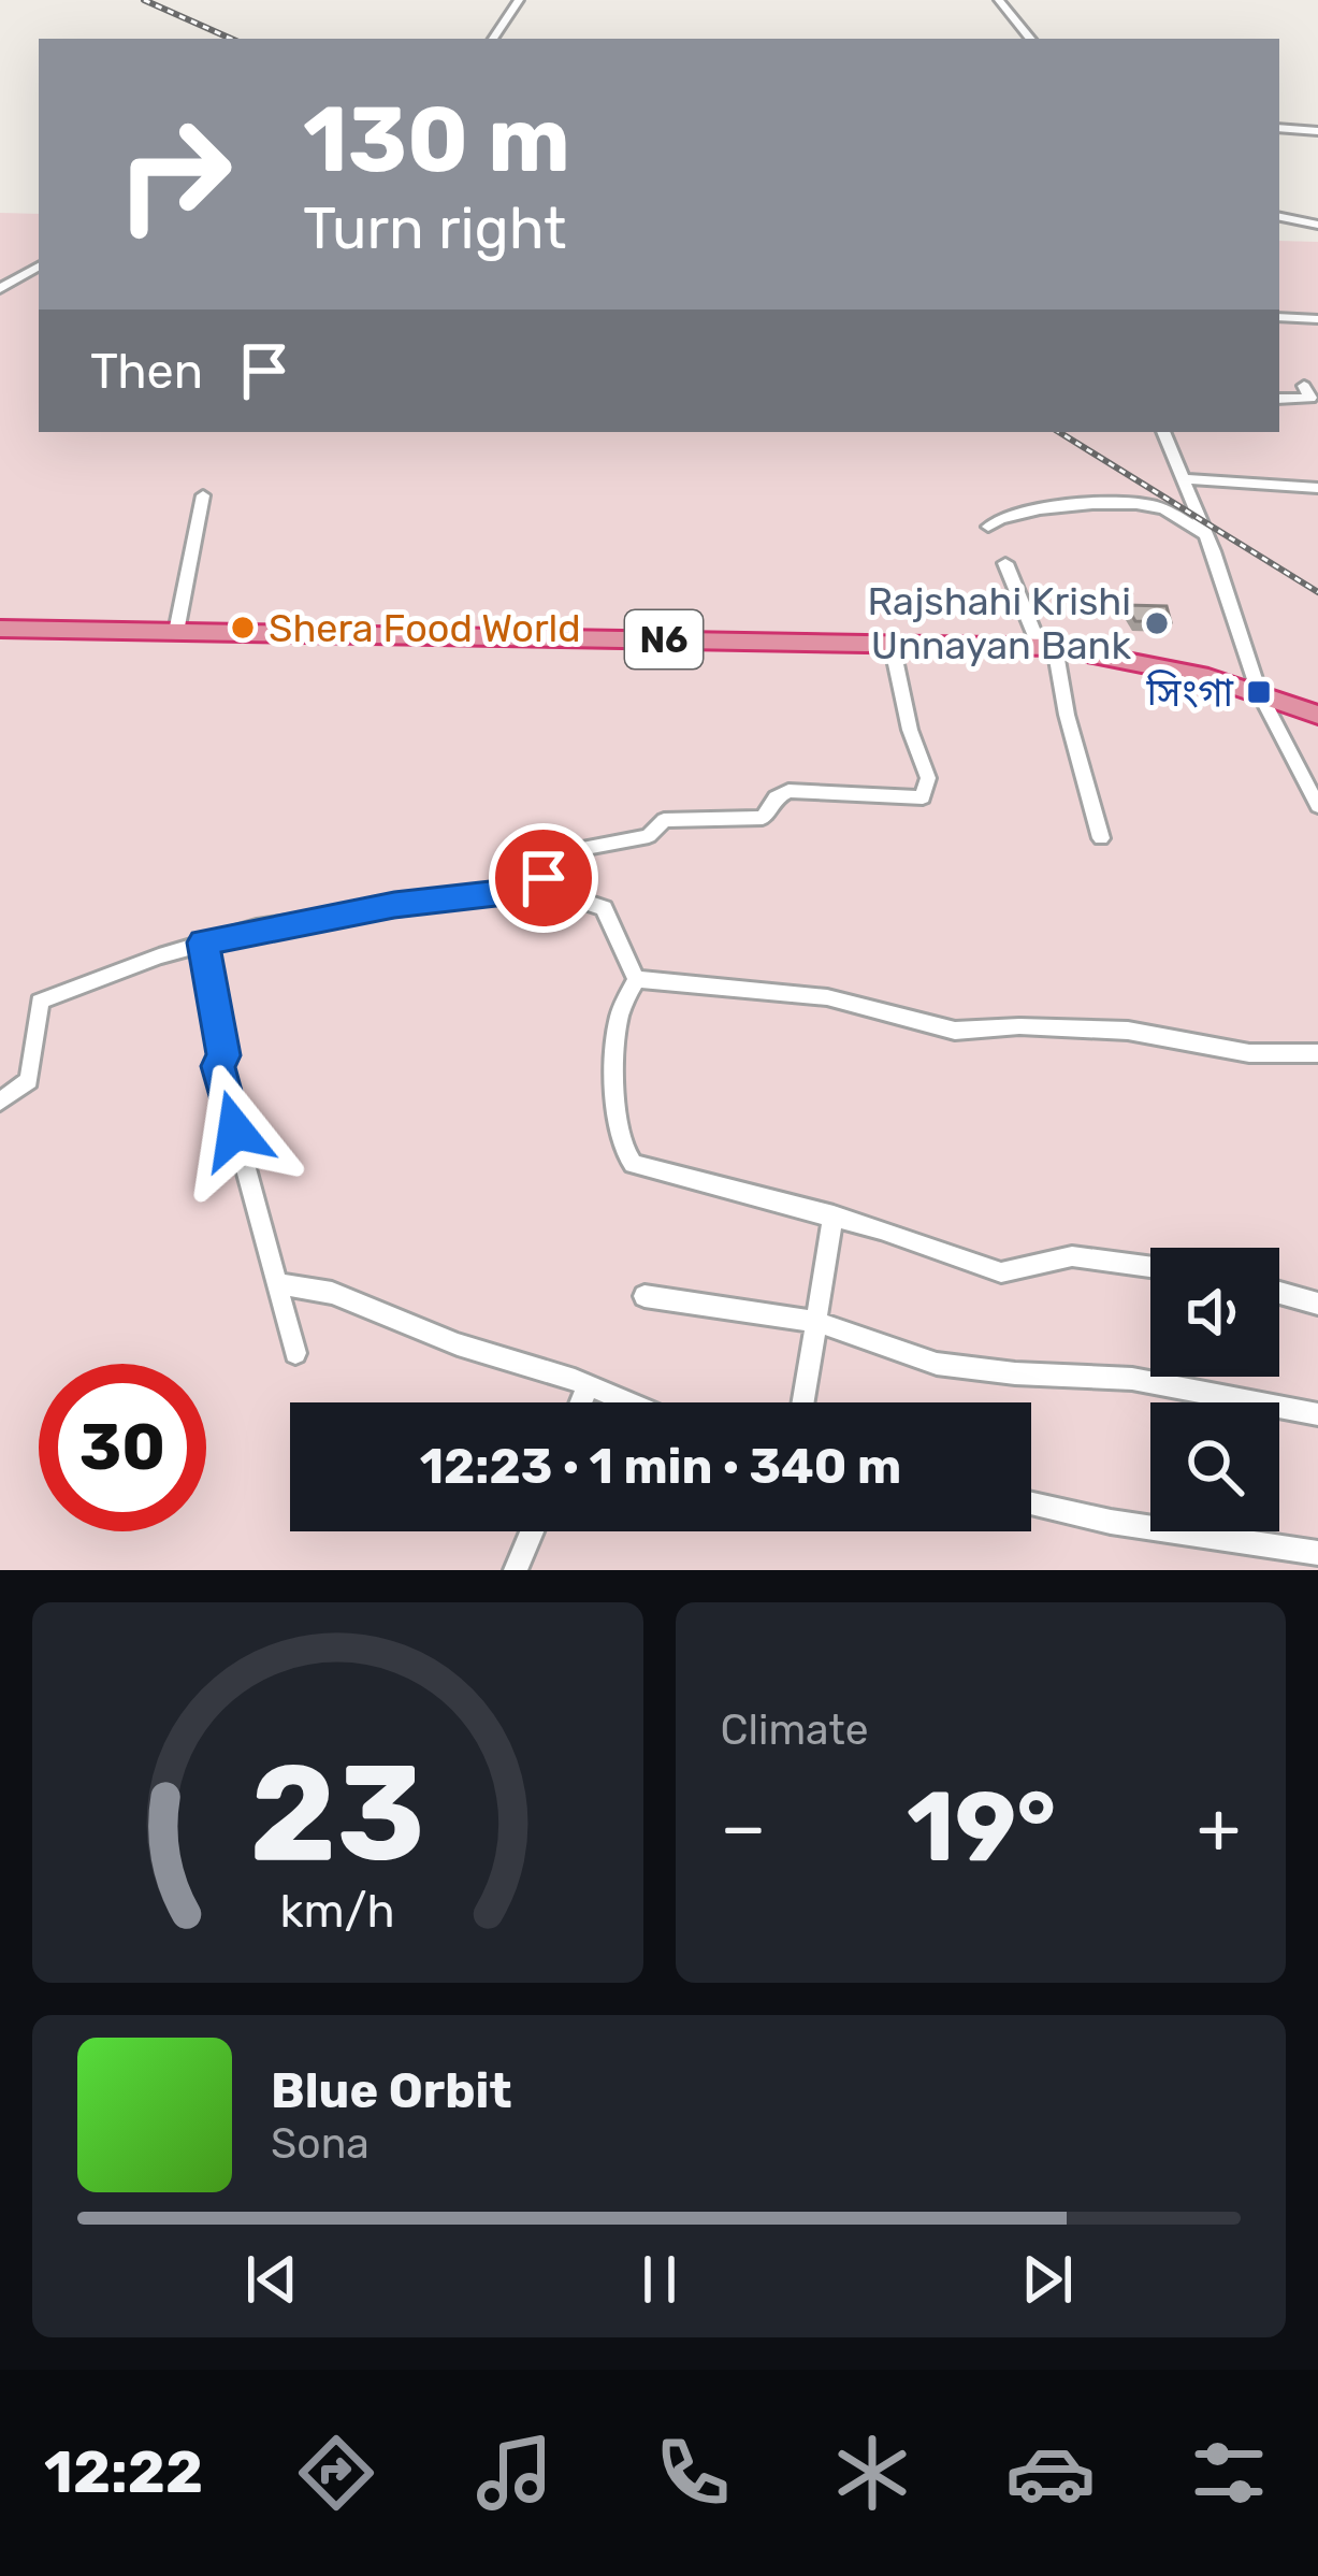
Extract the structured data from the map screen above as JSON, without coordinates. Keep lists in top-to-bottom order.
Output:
{
  "streets": {
    "highway": ["N6"]
  },
  "places": {
    "other": ["Rajshahi Krishi Unnayan Bank", "Shera Food World"],
    "transit": ["সিংগা"]
  },
  "page": {
    "turn": ["130 m", "Turn right"],
    "then": "Then",
    "limit": "30",
    "trip": "12:23 · 1 min · 340 m",
    "tile": "Climate",
    "heat": ["−", "19°", "+"],
    "song": ["Blue Orbit", "Sona"],
    "tabs": "12:22",
    "gauge": ["23", "km/h"]
  }
}
